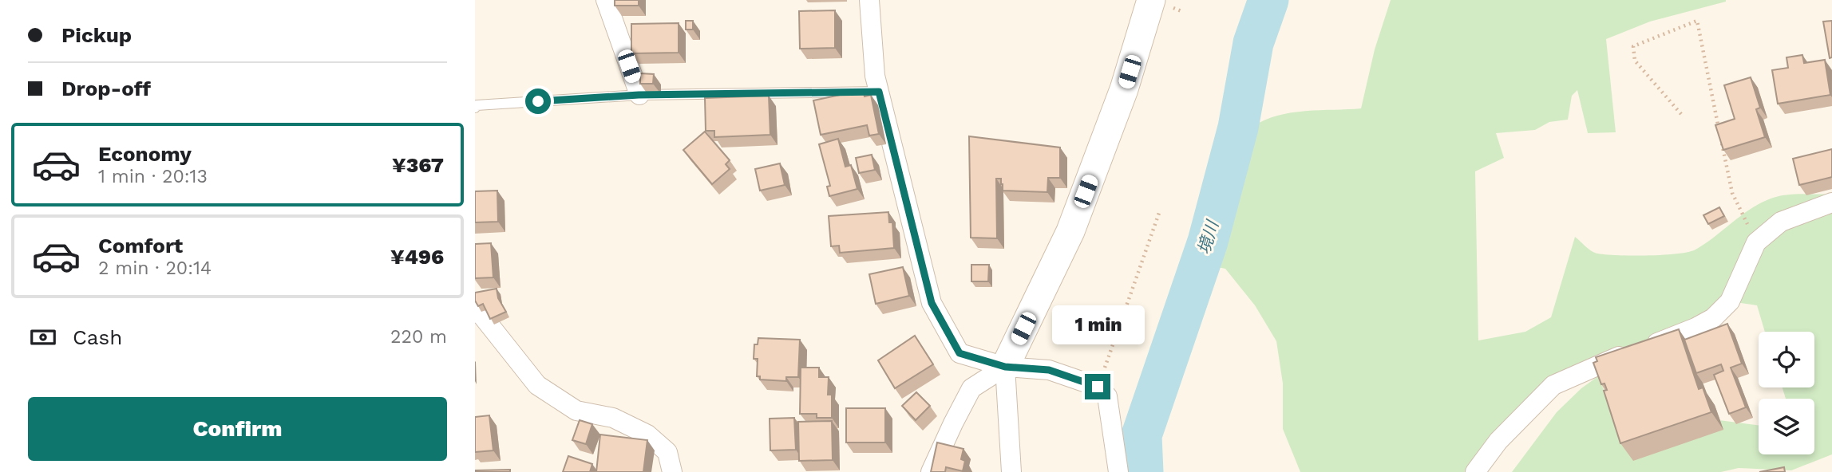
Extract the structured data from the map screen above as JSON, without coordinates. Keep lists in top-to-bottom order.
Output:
{
  "water": ["境川"],
  "page": {
    "banner": ["Pickup", "Drop-off"],
    "list": [
      {
        "name": "Economy",
        "note": "1 min · 20:13",
        "value": "¥367"
      },
      {
        "name": "Comfort",
        "note": "2 min · 20:14",
        "value": "¥496"
      }
    ],
    "bubble": "1 min",
    "pay": ["Cash", "220 m"],
    "buttons": "Confirm"
  }
}
